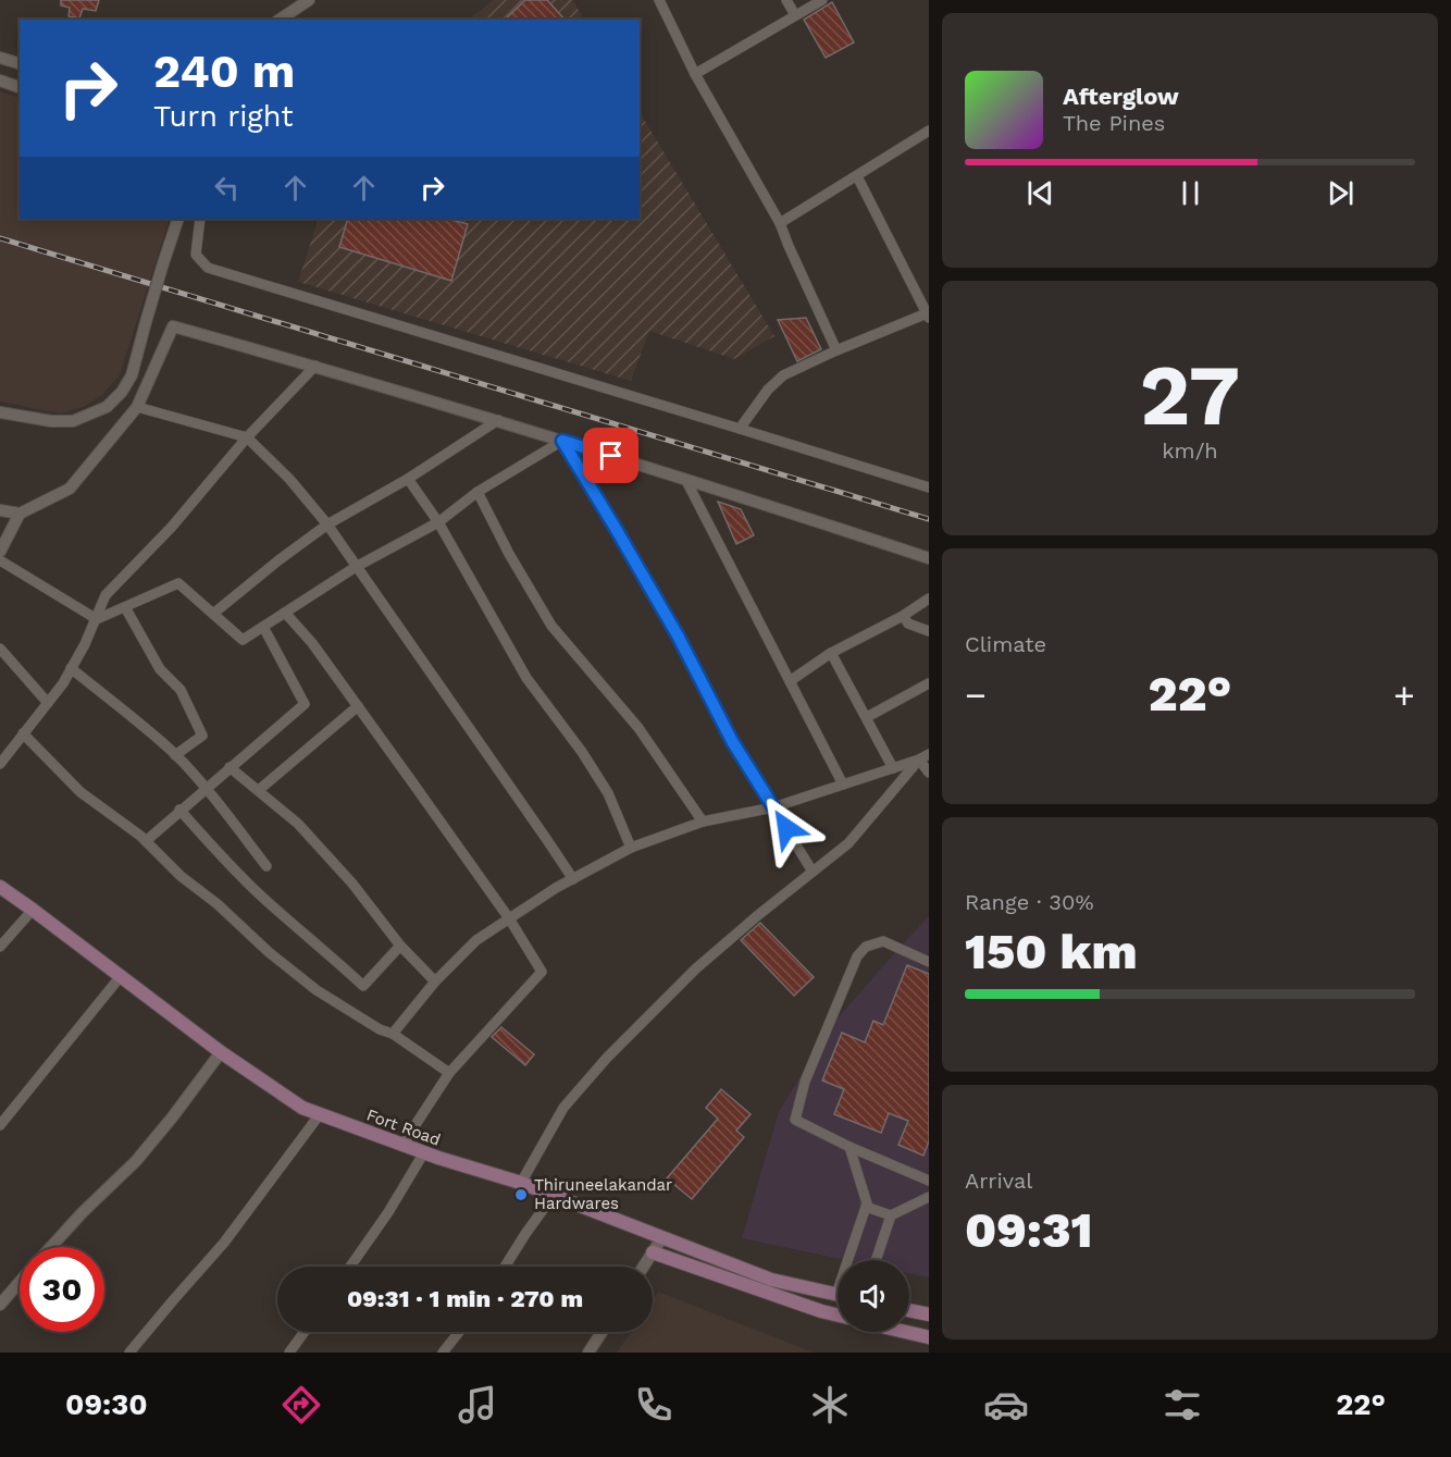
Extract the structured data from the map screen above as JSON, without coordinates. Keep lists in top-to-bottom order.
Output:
{
  "streets": {
    "main road": ["Fort Road"]
  },
  "places": ["Thiruneelakandar Hardwares"],
  "page": {
    "turn": ["240 m", "Turn right"],
    "song": ["Afterglow", "The Pines"],
    "tile": [
      ["27", "km/h"],
      "Climate",
      ["Range · 30%", "150 km"],
      ["Arrival", "09:31"]
    ],
    "heat": ["−", "22°", "+"],
    "limit": "30",
    "trip": "09:31 · 1 min · 270 m",
    "tabs": ["09:30", "22°"]
  }
}
